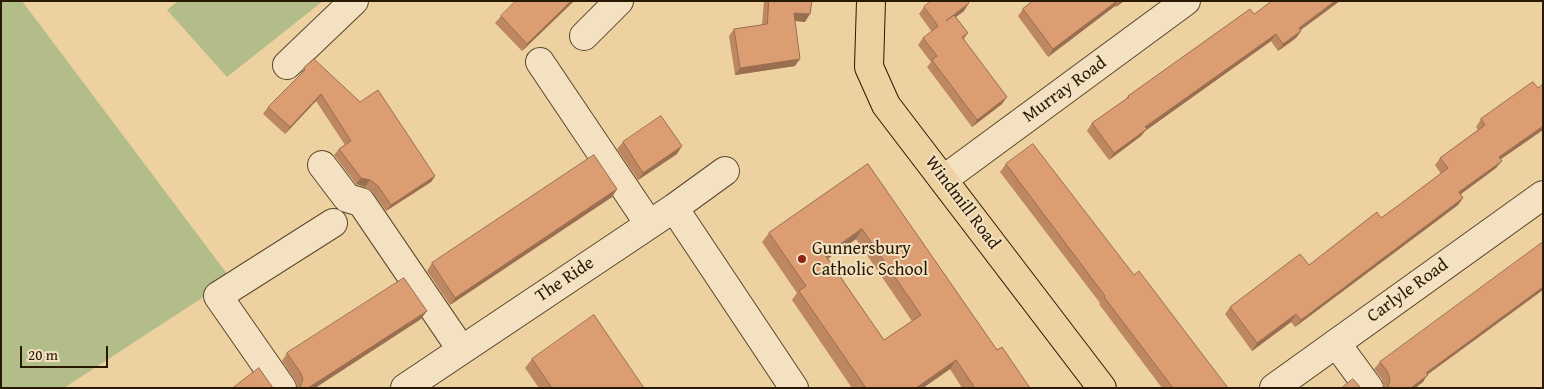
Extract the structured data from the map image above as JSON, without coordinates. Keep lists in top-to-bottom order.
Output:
{
  "streets": {
    "main road": ["Windmill Road"],
    "street": ["Murray Road", "The Ride", "Carlyle Road"]
  },
  "crossings": [
    ["Murray Road", "Windmill Road"]
  ],
  "places": ["Gunnersbury Catholic School"],
  "scale_bar": "20 m"
}
